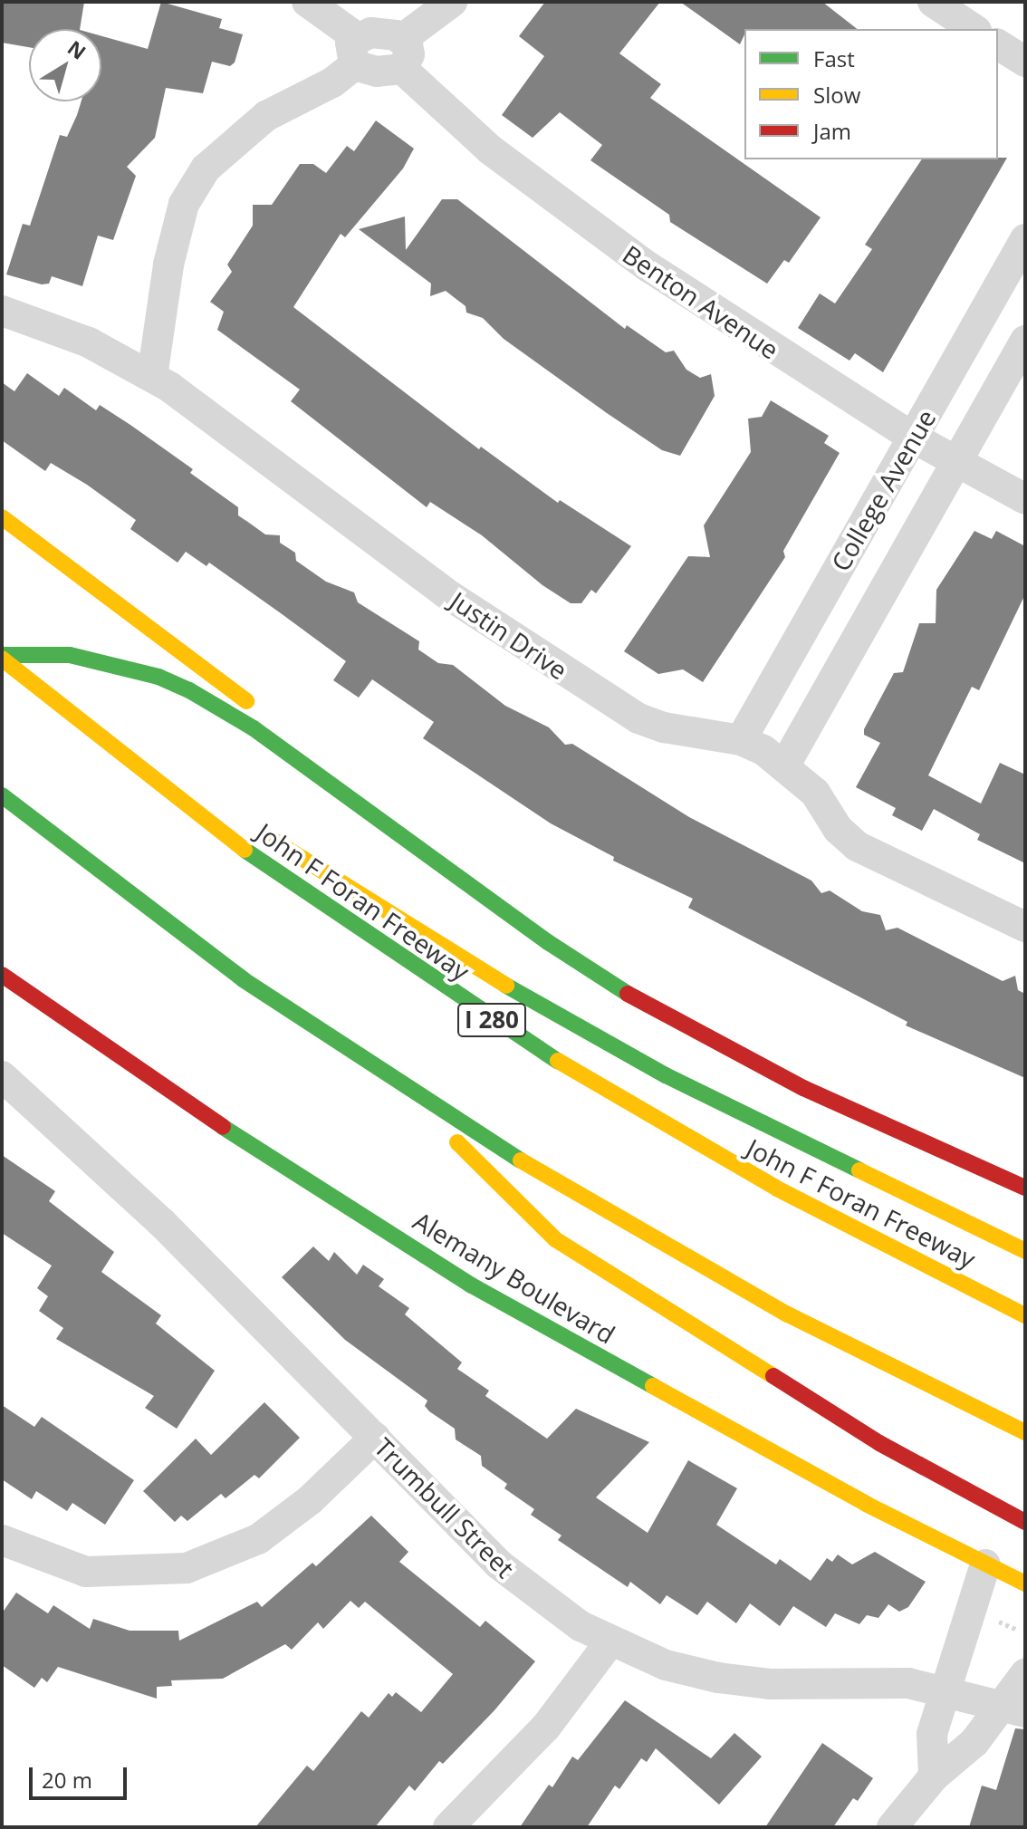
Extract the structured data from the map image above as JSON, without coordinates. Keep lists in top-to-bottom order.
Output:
{
  "streets": {
    "main road": ["John F Foran Freeway", "I 280", "Alemany Boulevard"],
    "street": [
      "Benton Avenue",
      "College Avenue",
      "Justin Drive",
      "Trumbull Street"
    ]
  },
  "crossings": [
    ["Benton Avenue", "College Avenue"],
    ["College Avenue", "Justin Drive"]
  ],
  "legend": ["Fast", "Slow", "Jam"],
  "scale_bar": "20 m",
  "north": "top right"
}
